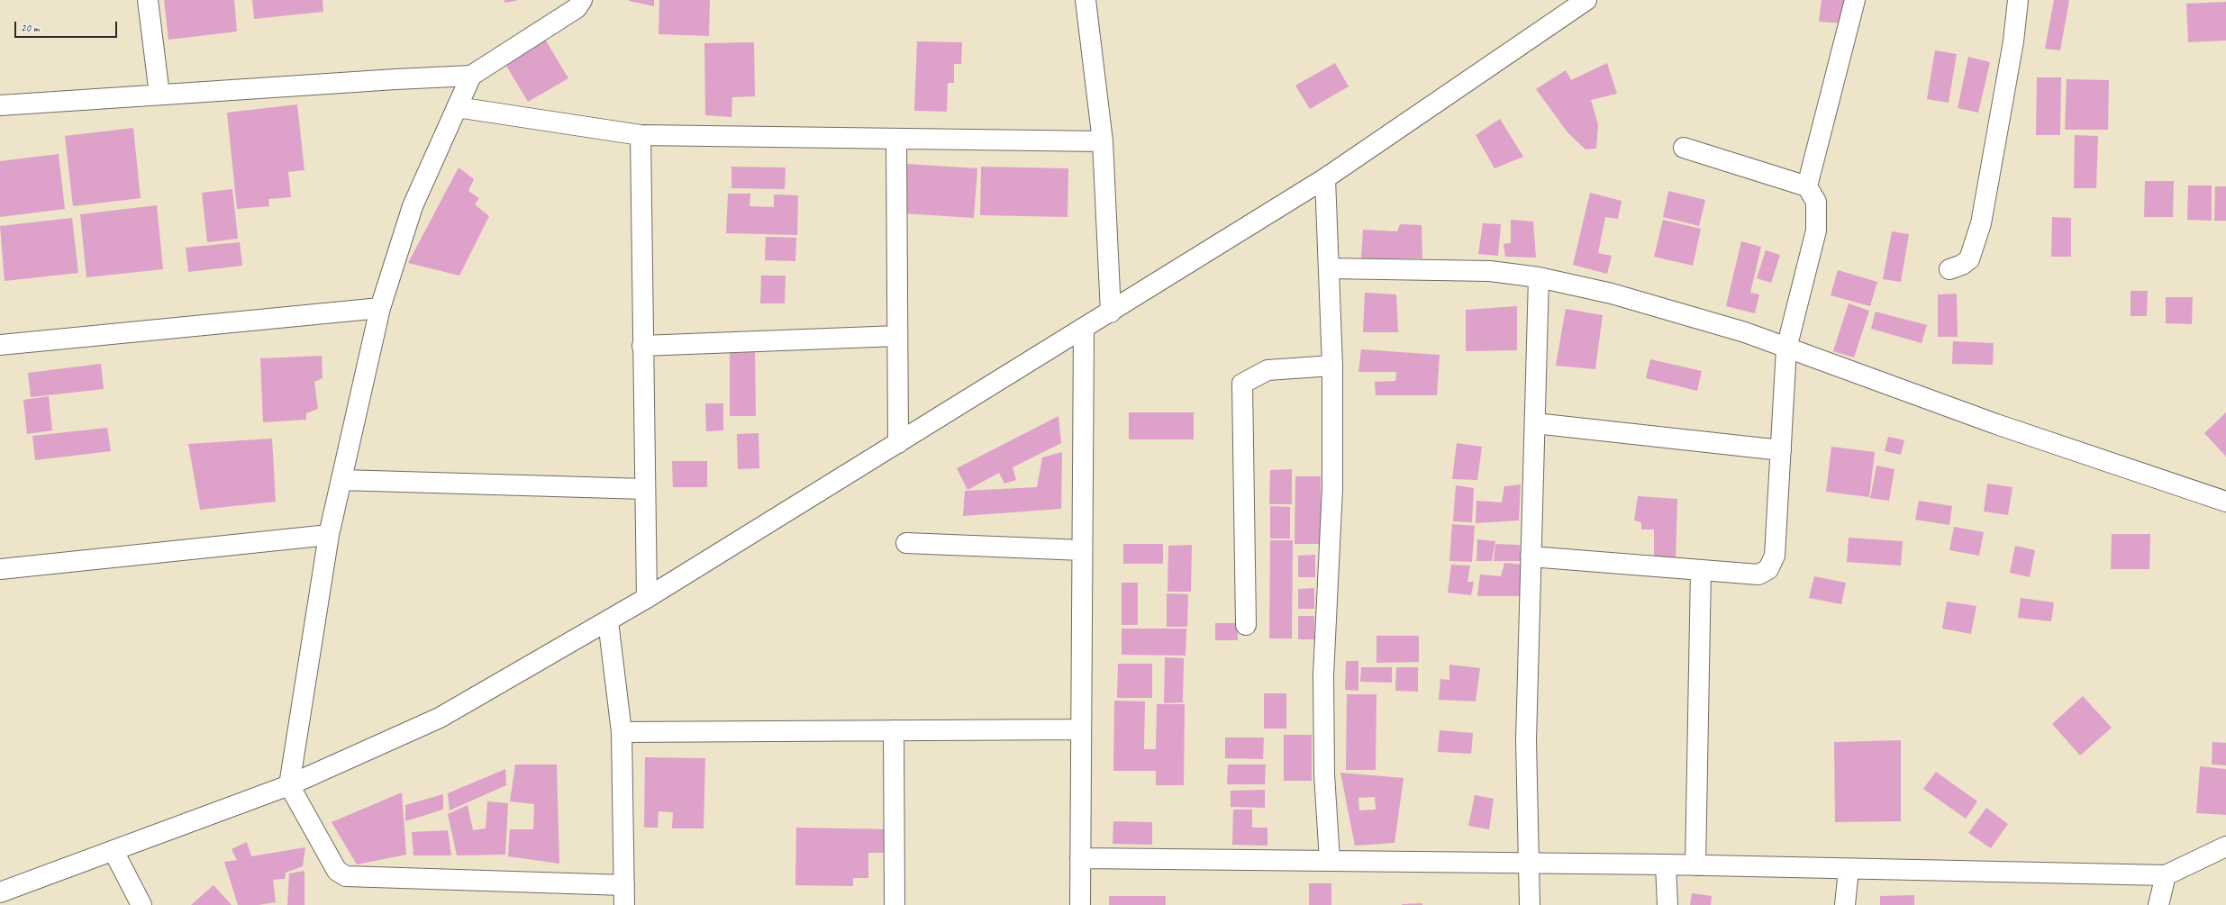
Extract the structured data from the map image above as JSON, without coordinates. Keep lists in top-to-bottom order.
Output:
{
  "scale_bar": "20 m"
}
